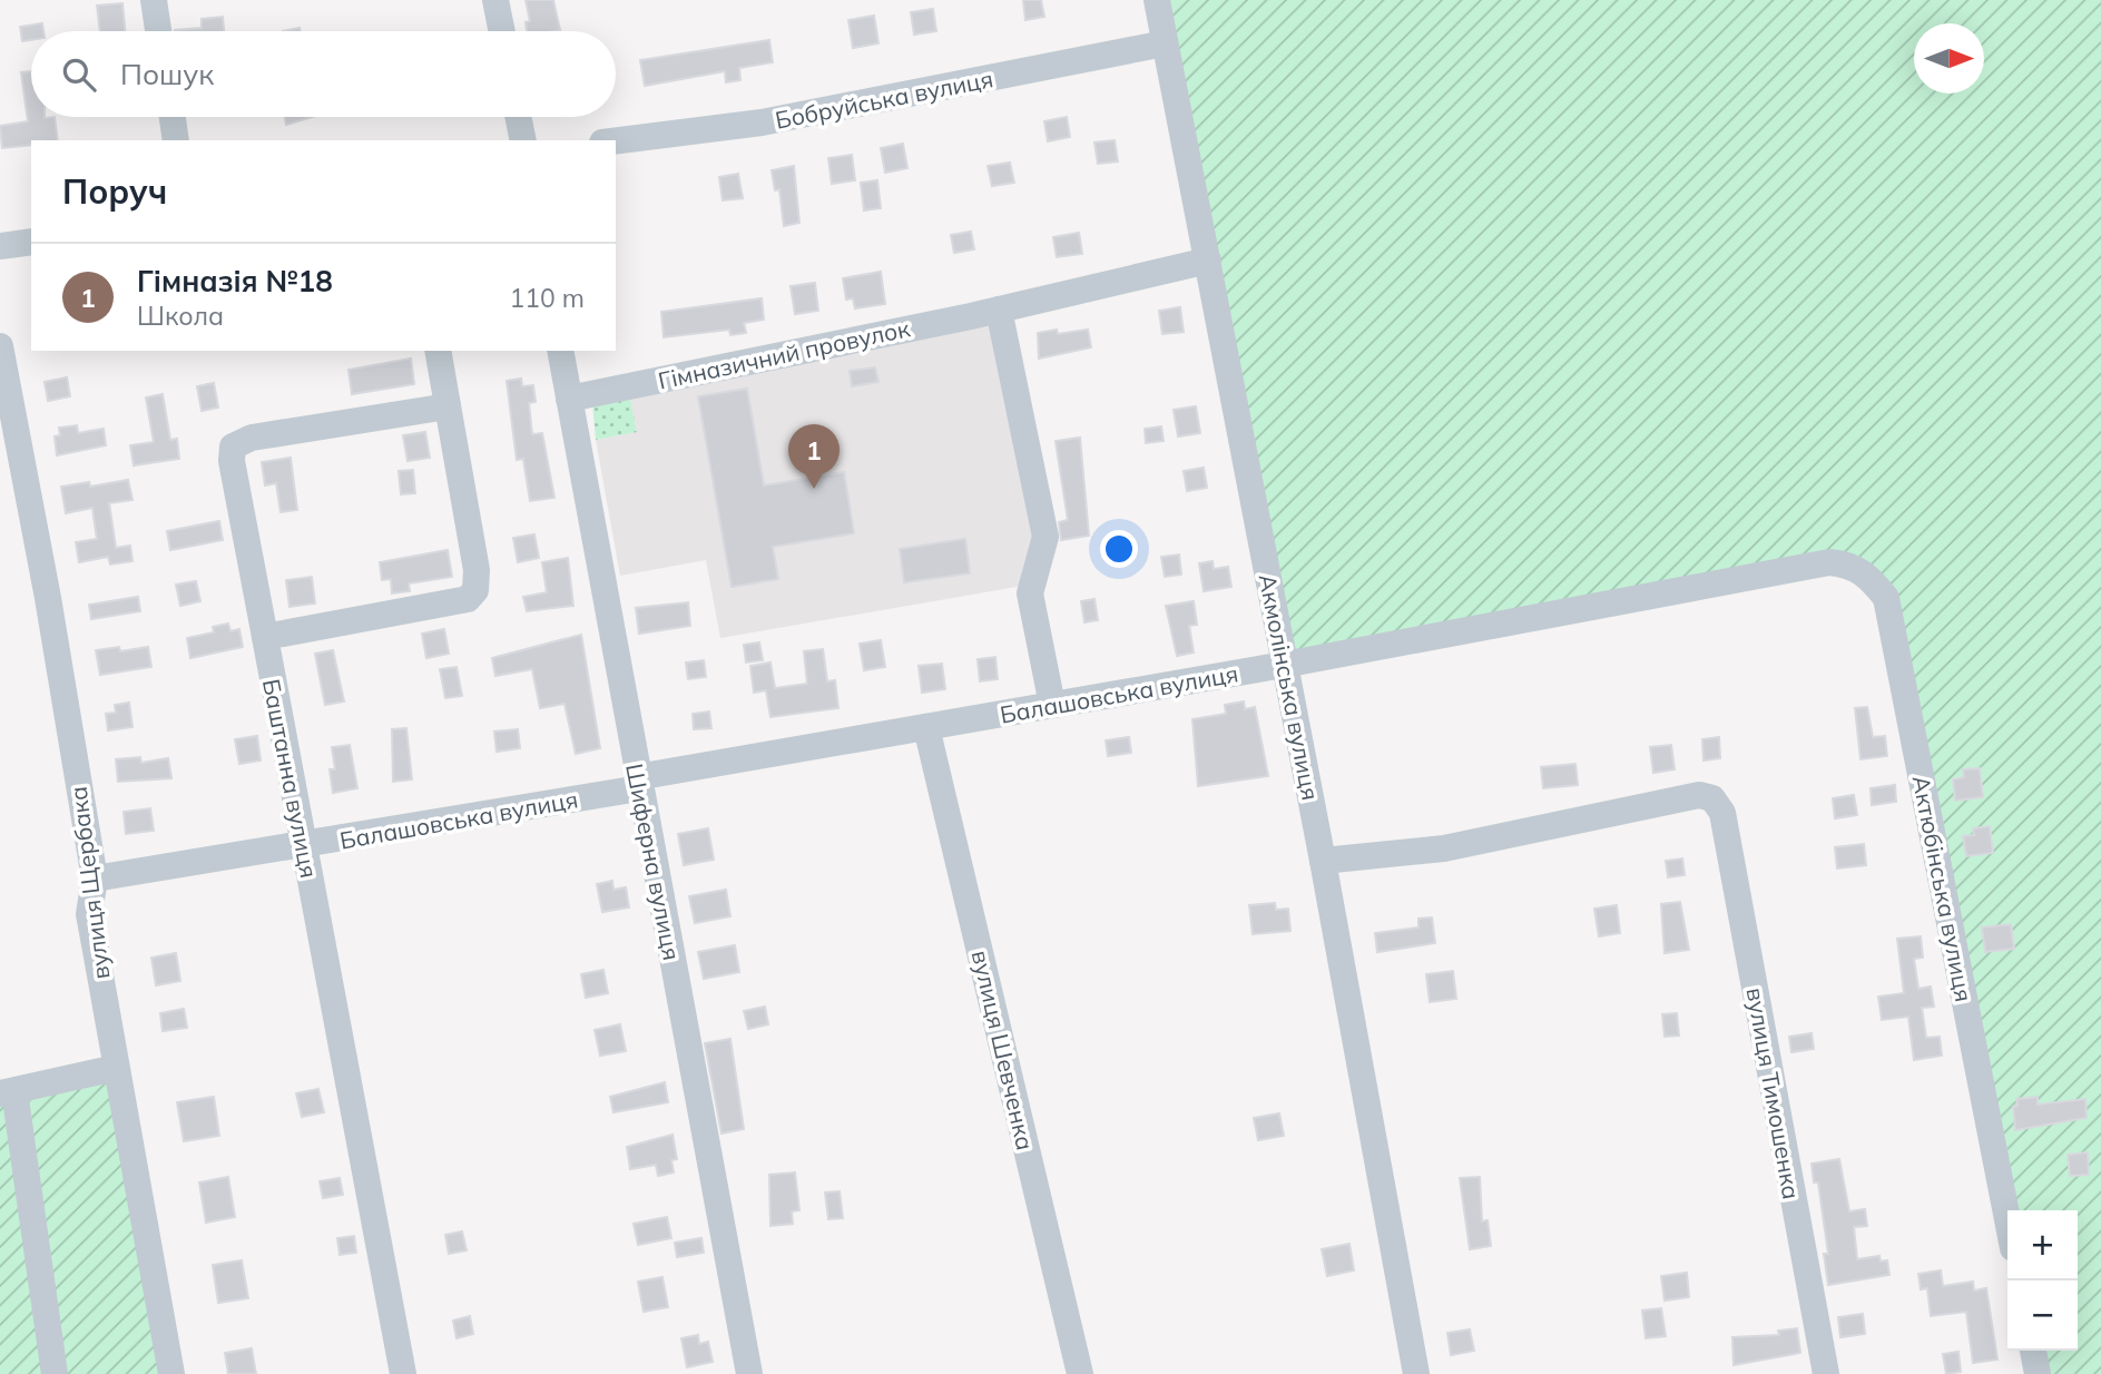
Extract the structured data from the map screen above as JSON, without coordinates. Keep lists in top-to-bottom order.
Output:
{
  "streets": {
    "street": [
      "Бобруйська вулиця",
      "Гімназичний провулок",
      "Акмолінська вулиця",
      "Балашовська вулиця",
      "Баштанна вулиця",
      "Шиферна вулиця",
      "вулиця Щербака",
      "Актюбінська вулиця",
      "вулиця Шевченка",
      "вулиця Тимошенка"
    ]
  },
  "crossings": [
    ["Бобруйська вулиця", "Акмолінська вулиця"],
    ["Гімназичний провулок", "Акмолінська вулиця"],
    ["Гімназичний провулок", "Шиферна вулиця"],
    ["Акмолінська вулиця", "Балашовська вулиця"],
    ["Акмолінська вулиця", "вулиця Тимошенка"],
    ["Балашовська вулиця", "Баштанна вулиця"],
    ["Балашовська вулиця", "Шиферна вулиця"],
    ["Балашовська вулиця", "вулиця Щербака"],
    ["Балашовська вулиця", "Актюбінська вулиця"],
    ["Балашовська вулиця", "вулиця Шевченка"]
  ],
  "north": "right",
  "page": {
    "search": "Пошук",
    "heading": "Поруч",
    "list": [
      {
        "mark": "1",
        "name": "Гімназія №18",
        "note": "Школа",
        "value": "110 m"
      }
    ],
    "pins": "1",
    "map_buttons": ["+", "−"]
  }
}
